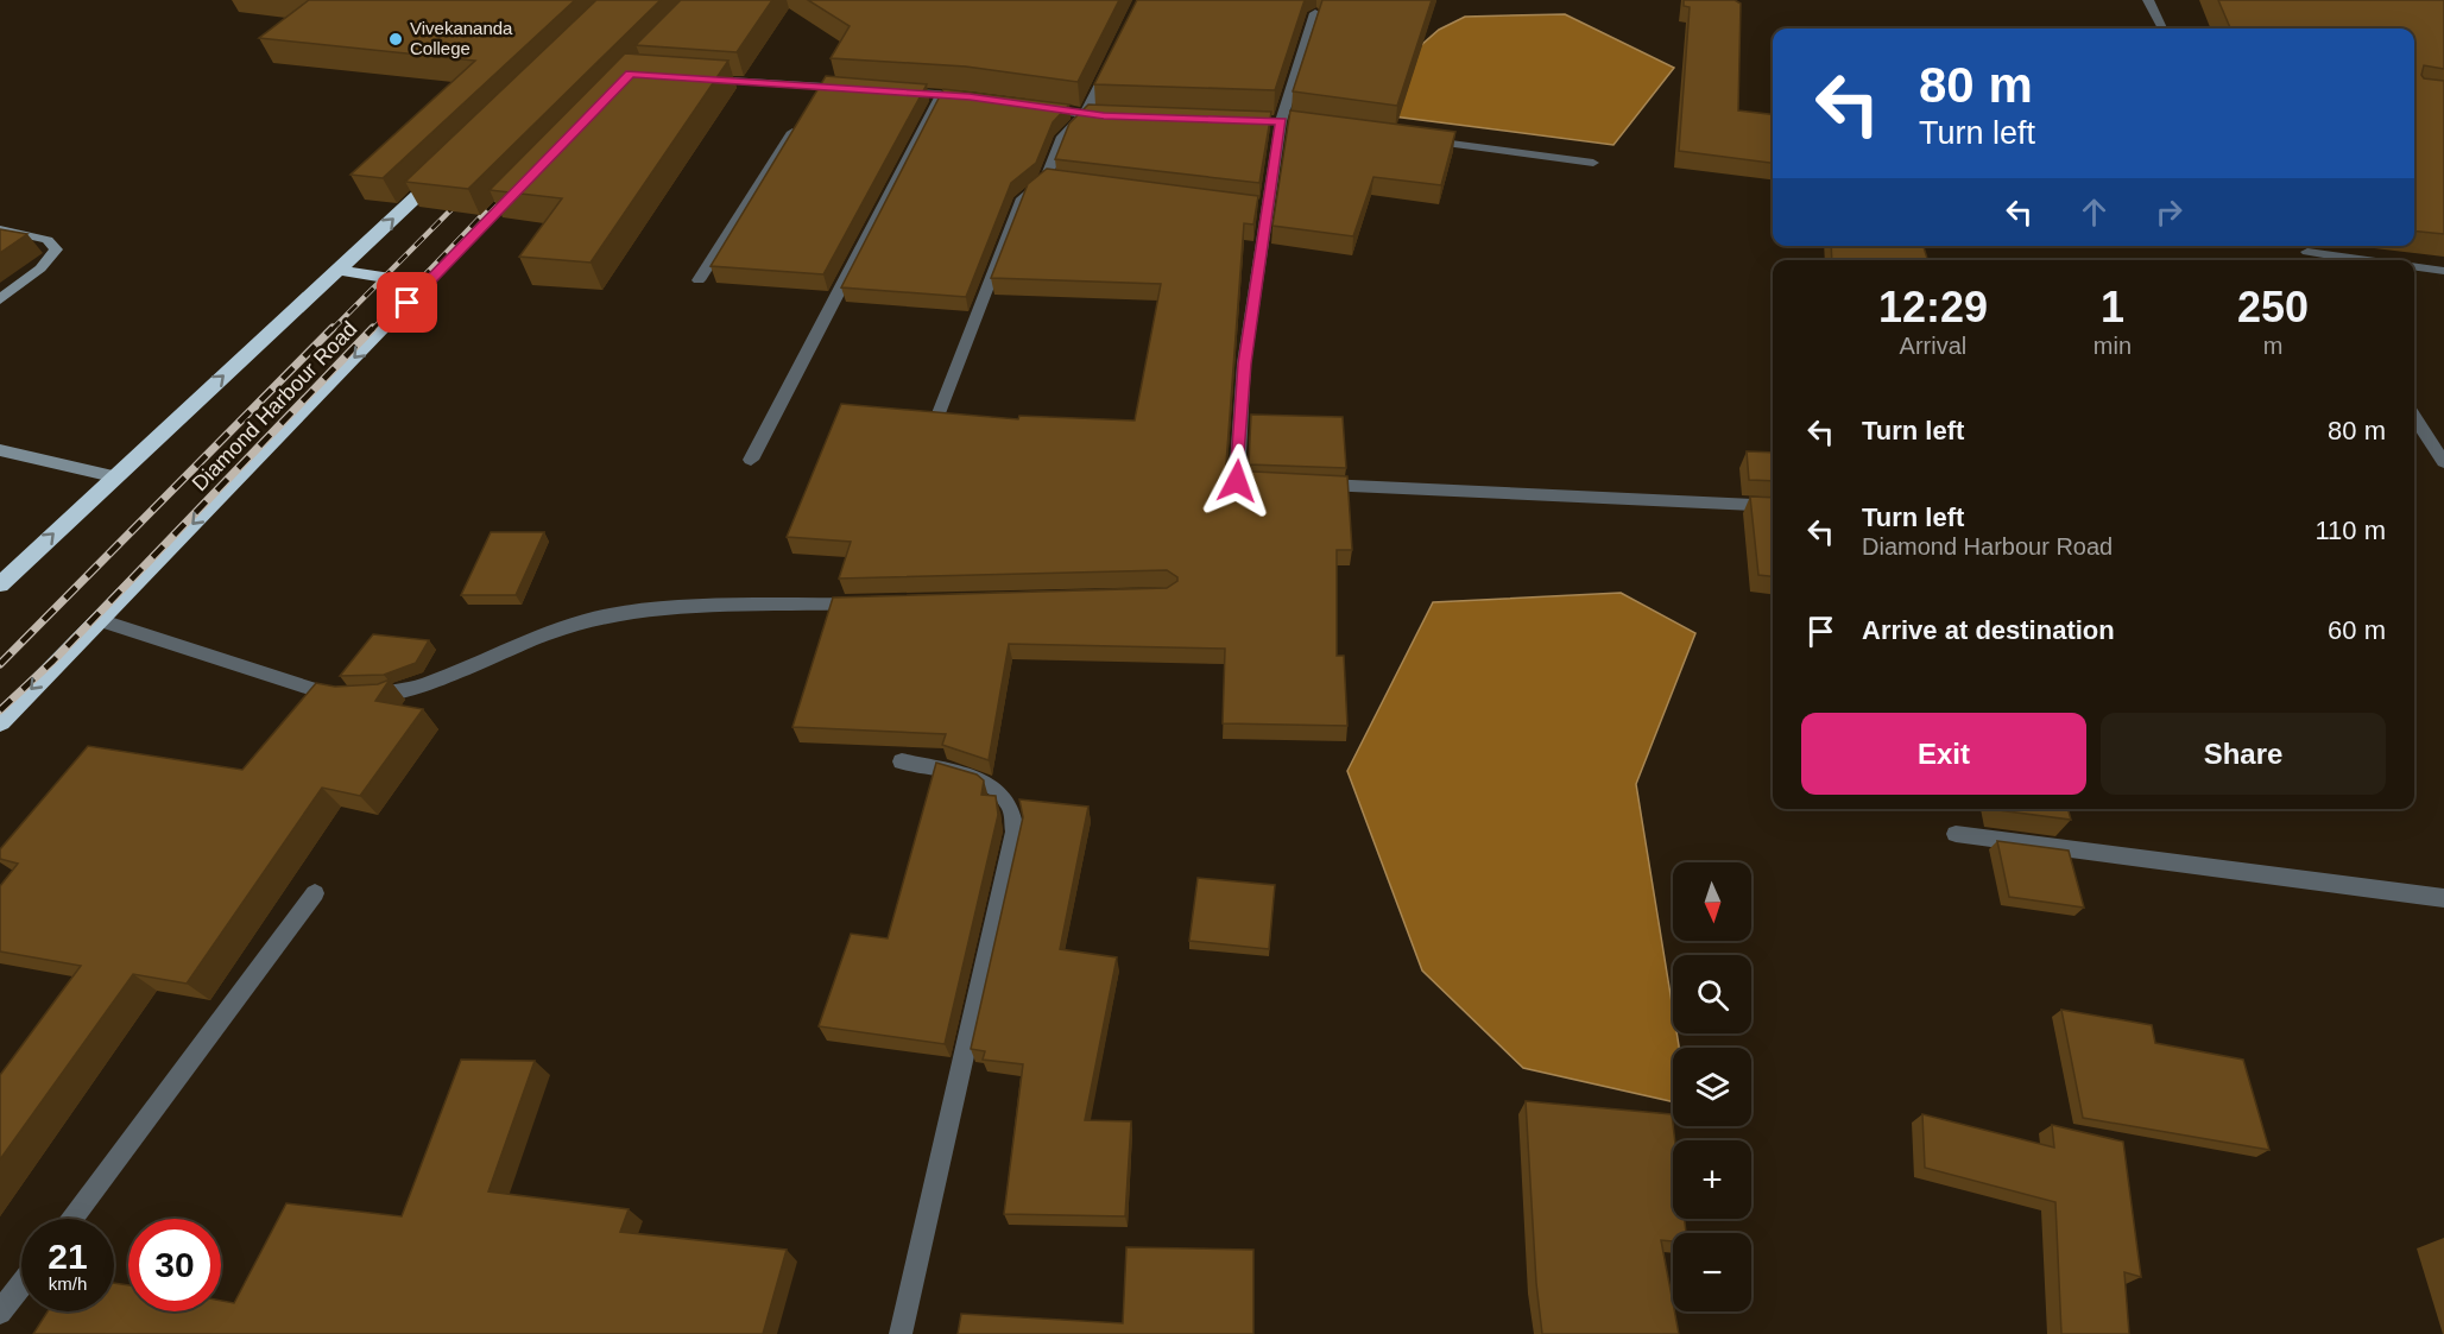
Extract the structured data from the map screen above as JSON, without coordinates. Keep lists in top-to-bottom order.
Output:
{
  "streets": {
    "highway": ["Diamond Harbour Road"]
  },
  "places": ["Vivekananda College"],
  "north": "bottom",
  "page": {
    "turn": ["80 m", "Turn left"],
    "eta": [
      "12:29",
      "Arrival",
      "1",
      "min",
      "250",
      "m"
    ],
    "list": [
      {
        "name": "Turn left",
        "value": "80 m"
      },
      {
        "name": "Turn left",
        "note": "Diamond Harbour Road",
        "value": "110 m"
      },
      {
        "name": "Arrive at destination",
        "value": "60 m"
      }
    ],
    "buttons": ["Exit", "Share"],
    "map_buttons": ["+", "−"],
    "speed": "21 km/h",
    "limit": "30"
  }
}
